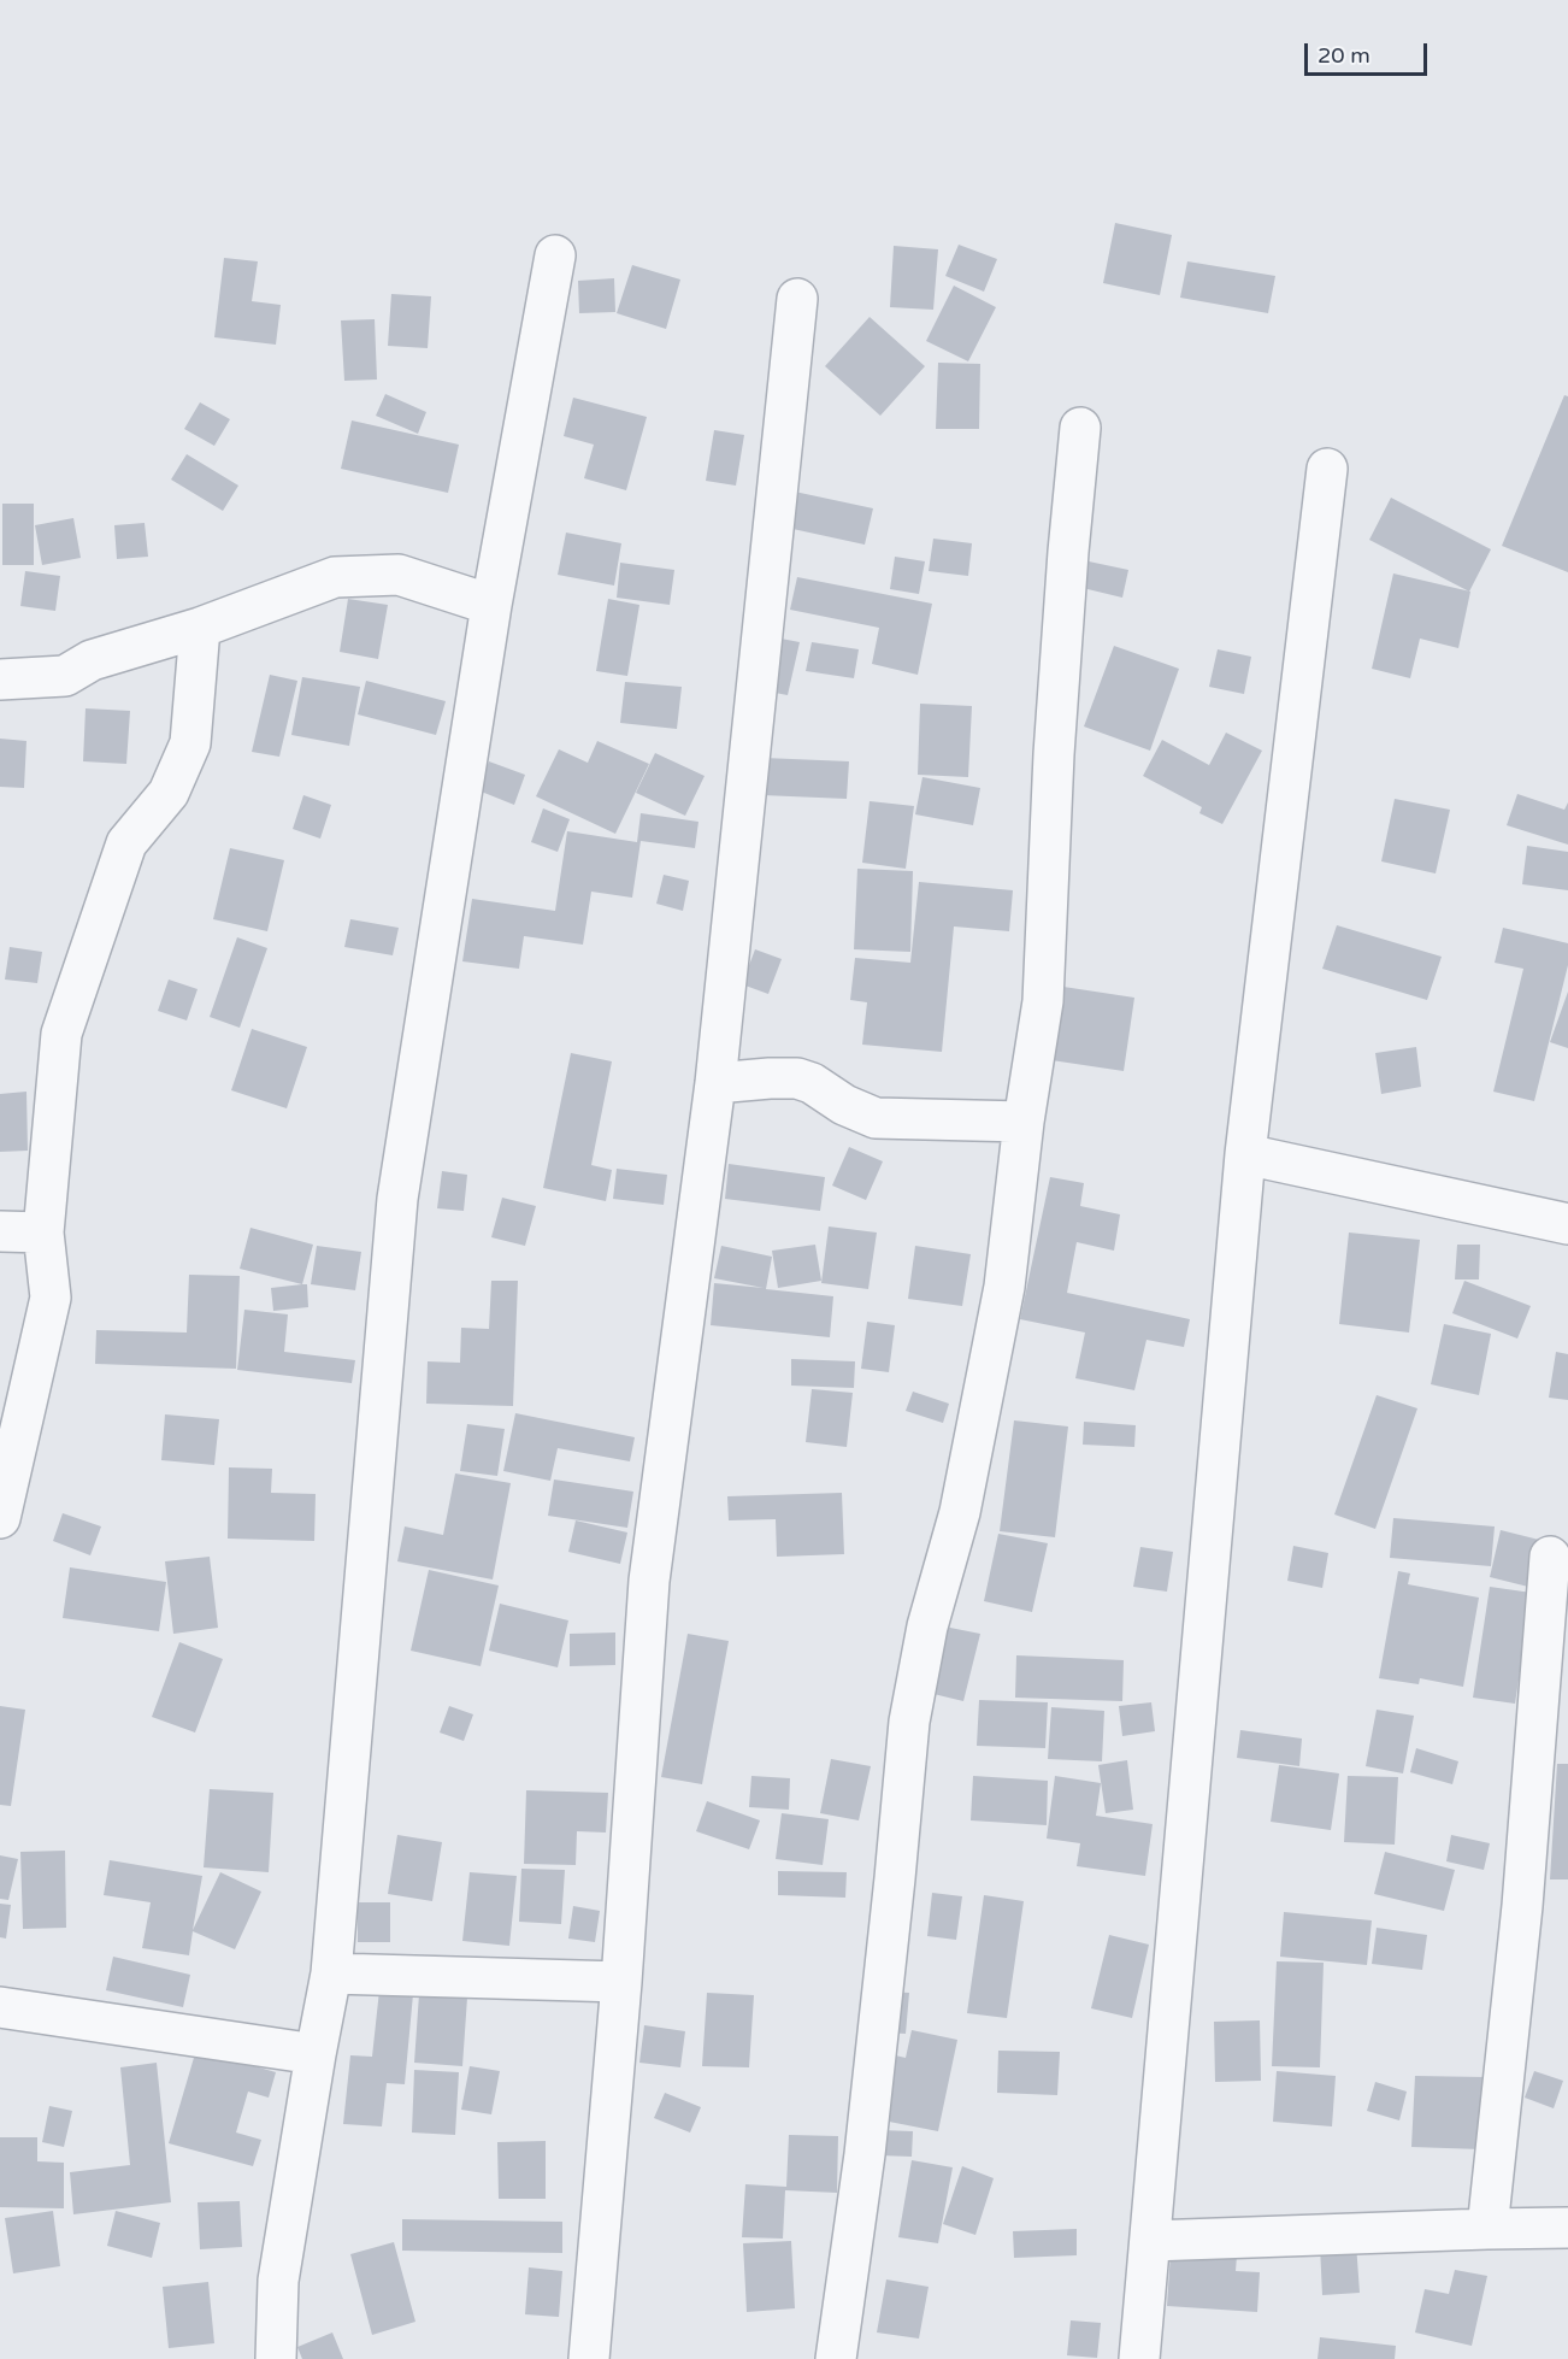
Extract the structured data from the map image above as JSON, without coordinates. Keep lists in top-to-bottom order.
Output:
{
  "scale_bar": "20 m"
}
